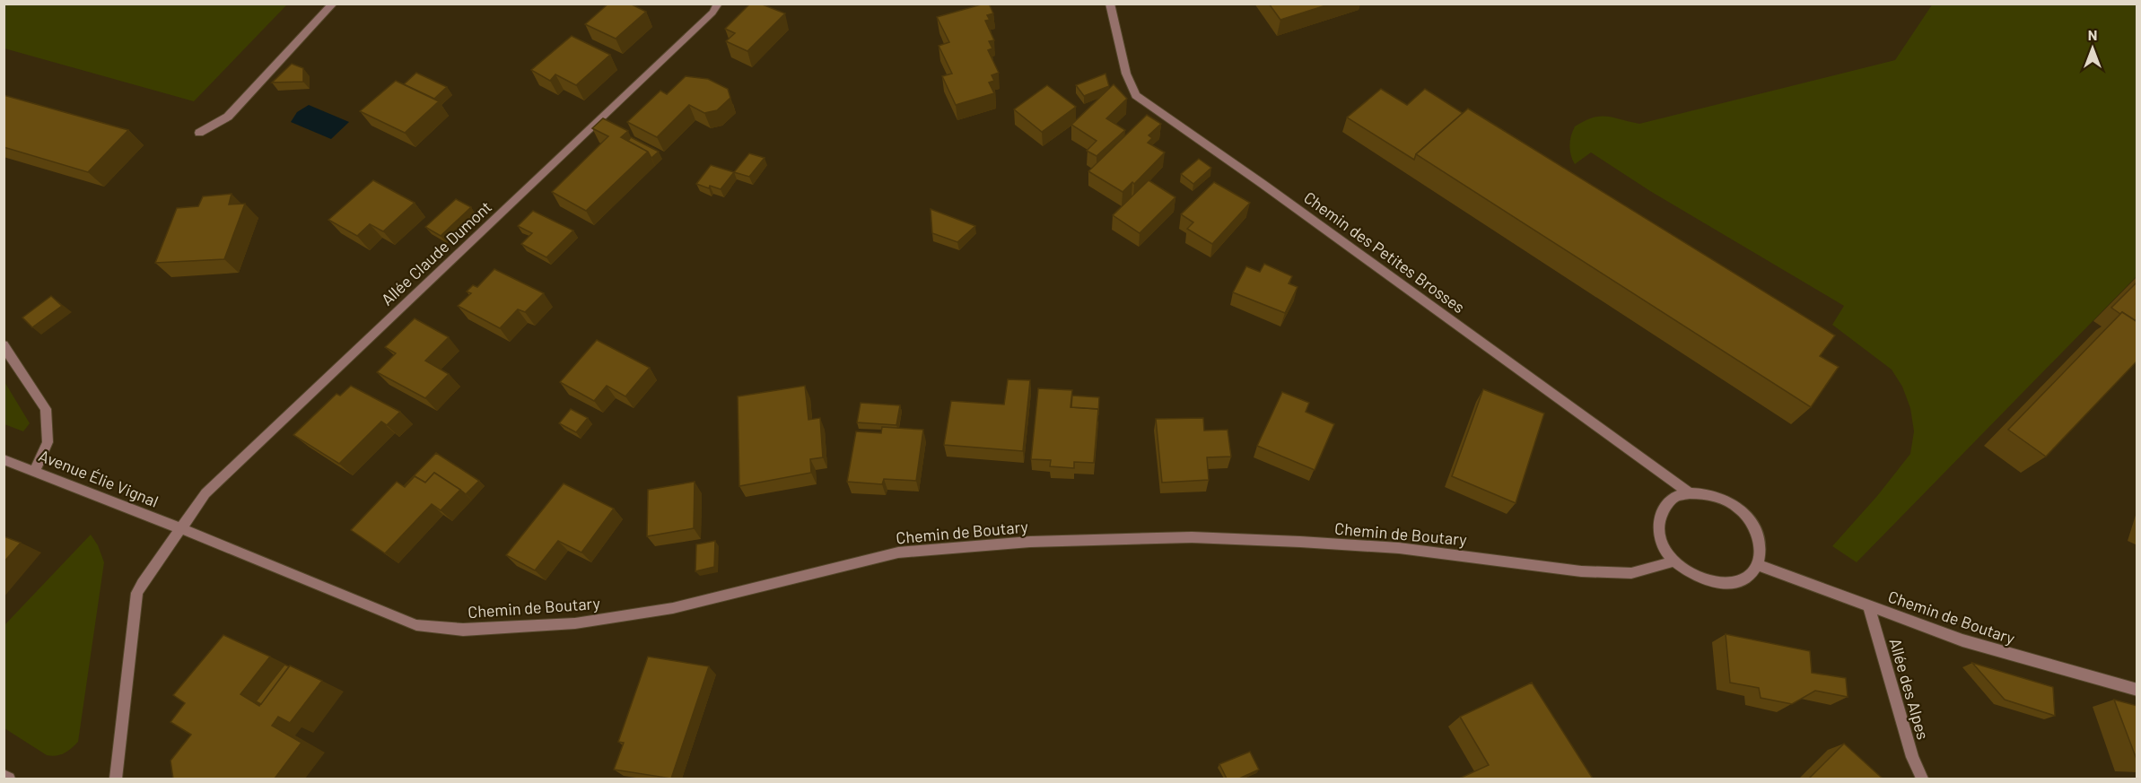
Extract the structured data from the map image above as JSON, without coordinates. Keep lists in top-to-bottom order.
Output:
{
  "streets": {
    "street": [
      "Chemin des Petites Brosses",
      "Allée Claude Dumont",
      "Avenue Élie Vignal",
      "Chemin de Boutary",
      "Allée des Alpes"
    ]
  },
  "crossings": [
    ["Chemin des Petites Brosses", "Chemin de Boutary"],
    ["Allée Claude Dumont", "Avenue Élie Vignal"],
    ["Allée Claude Dumont", "Chemin de Boutary"],
    ["Avenue Élie Vignal", "Chemin de Boutary"],
    ["Chemin de Boutary", "Allée des Alpes"]
  ],
  "north": "top"
}
